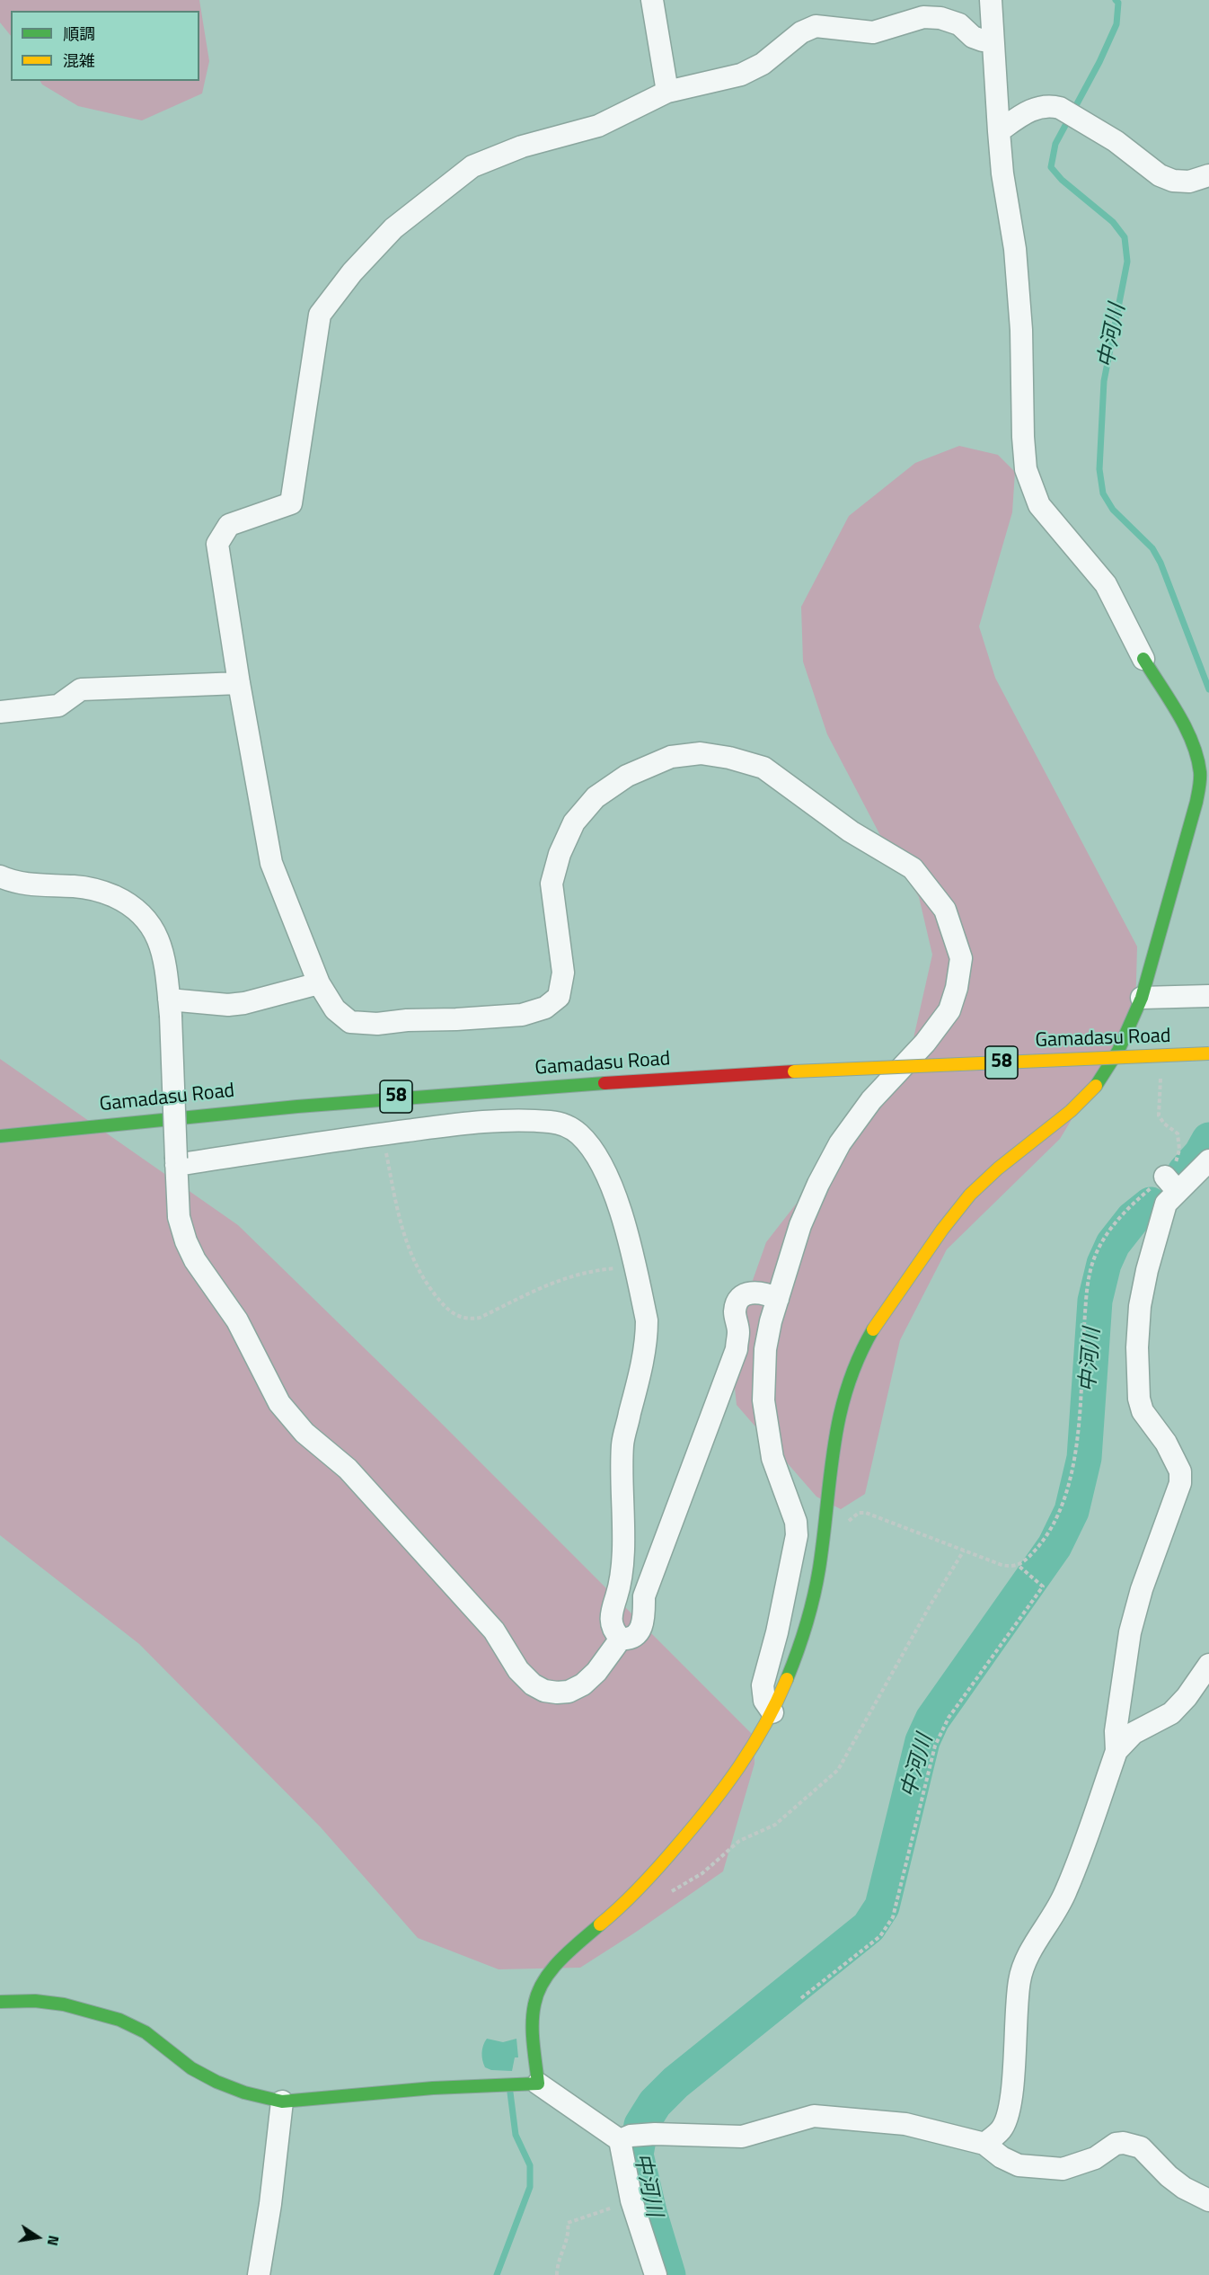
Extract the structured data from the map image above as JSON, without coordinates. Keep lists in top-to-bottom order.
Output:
{
  "streets": {
    "main road": ["Gamadasu Road", "58"]
  },
  "water": ["中河川"],
  "legend": ["順調", "混雑"],
  "north": "right"
}
